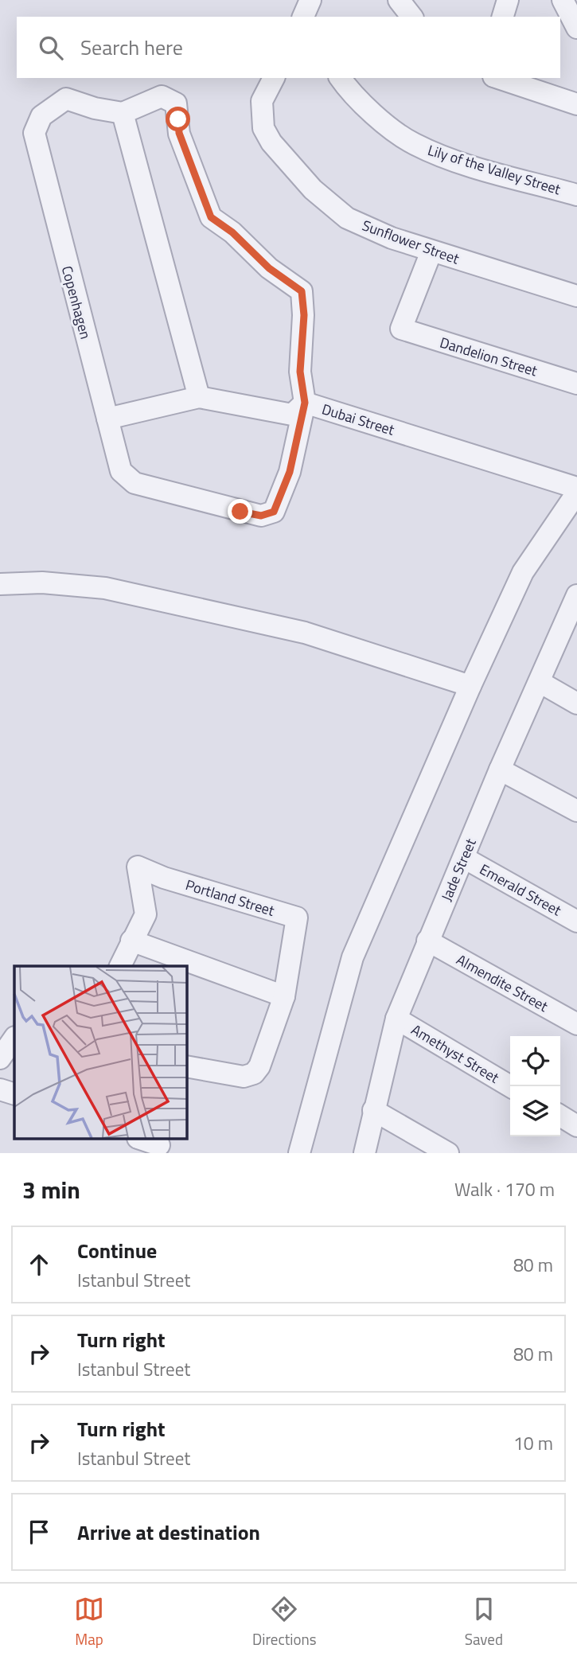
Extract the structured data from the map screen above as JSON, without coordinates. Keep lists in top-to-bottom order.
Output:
{
  "streets": {
    "street": [
      "Lily of the Valley Street",
      "Sunflower Street",
      "Copenhagen",
      "Dandelion Street",
      "Dubai Street",
      "Jade Street",
      "Emerald Street",
      "Portland Street",
      "Almendite Street",
      "Amethyst Street"
    ]
  },
  "crossings": [
    ["Sunflower Street", "Dandelion Street"],
    ["Copenhagen", "Dubai Street"],
    ["Jade Street", "Emerald Street"],
    ["Jade Street", "Almendite Street"],
    ["Jade Street", "Amethyst Street"]
  ],
  "page": {
    "search": "Search here",
    "heading": ["3 min", "Walk · 170 m"],
    "list": [
      ["Continue", "Istanbul Street", "80 m"],
      ["Turn right", "Istanbul Street", "80 m"],
      ["Turn right", "Istanbul Street", "10 m"],
      "Arrive at destination"
    ],
    "nav": ["Map", "Directions", "Saved"]
  }
}
